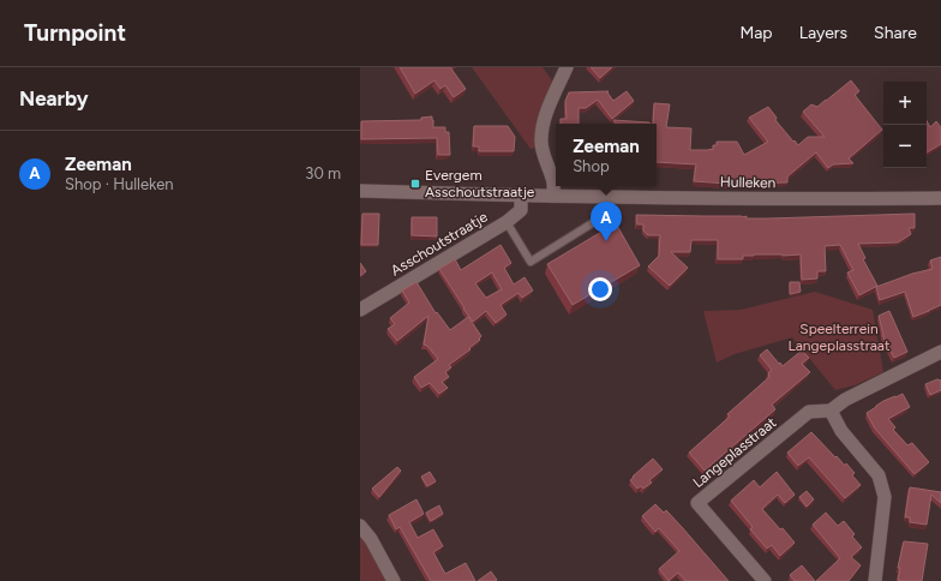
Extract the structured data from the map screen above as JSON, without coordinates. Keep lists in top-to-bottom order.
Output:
{
  "streets": {
    "street": ["Hulleken", "Asschoutstraatje", "Langeplasstraat"]
  },
  "crossings": [
    ["Hulleken", "Asschoutstraatje"]
  ],
  "parks": ["Speelterrein Langeplasstraat"],
  "places": {
    "transit": ["Evergem Asschoutstraatje"]
  },
  "page": {
    "header": "Turnpoint",
    "nav": ["Map", "Layers", "Share"],
    "heading": "Nearby",
    "map_buttons": ["+", "−"],
    "popup": ["Zeeman", "Shop"],
    "list": [
      {
        "mark": "A",
        "name": "Zeeman",
        "note": "Shop · Hulleken",
        "value": "30 m"
      }
    ],
    "pins": "A"
  }
}
